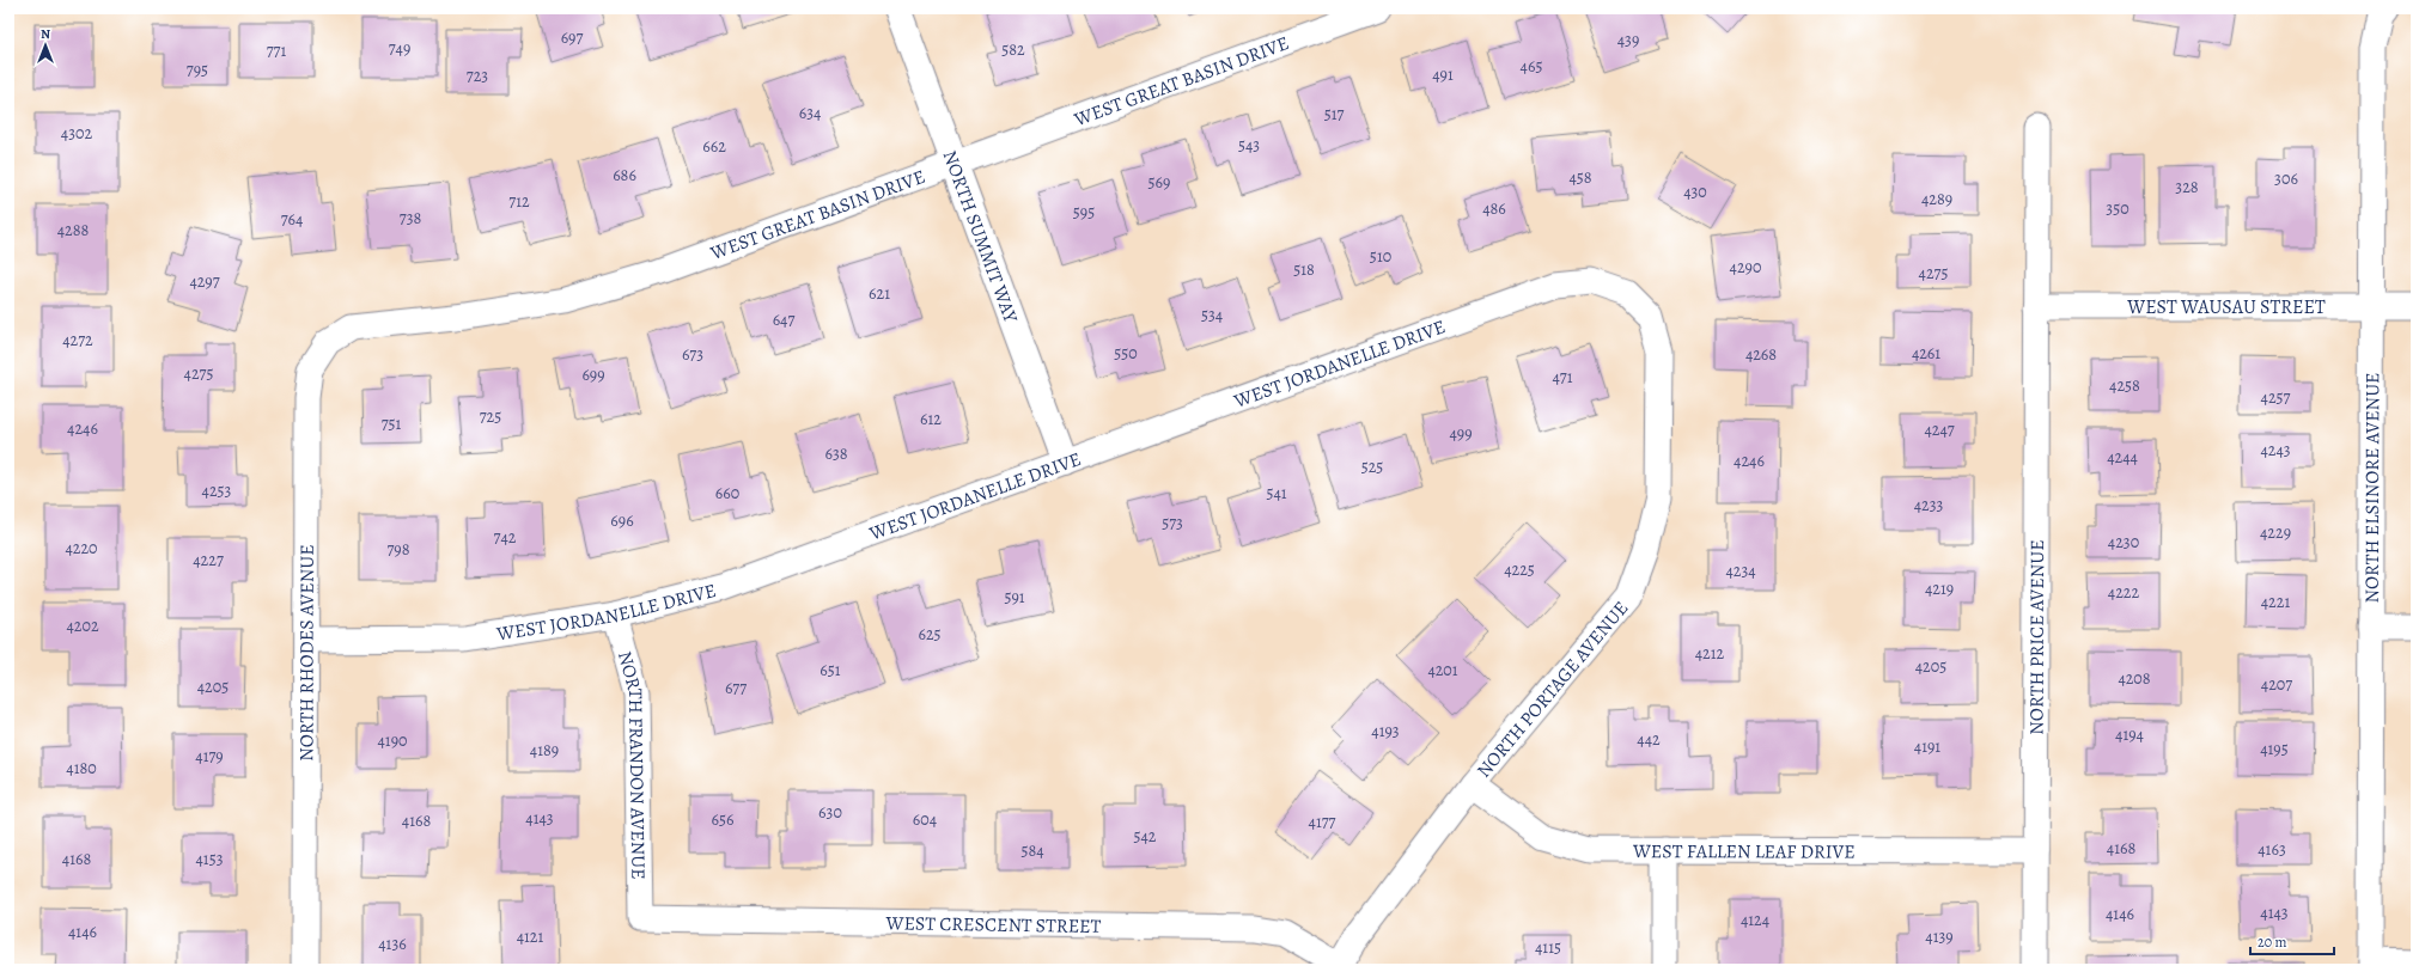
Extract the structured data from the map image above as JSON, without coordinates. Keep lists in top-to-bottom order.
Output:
{
  "streets": {
    "street": [
      "WEST GREAT BASIN DRIVE",
      "NORTH SUMMIT WAY",
      "WEST WAUSAU STREET",
      "WEST JORDANELLE DRIVE",
      "NORTH ELSINORE AVENUE",
      "NORTH PRICE AVENUE",
      "NORTH RHODES AVENUE",
      "NORTH PORTAGE AVENUE",
      "NORTH FRANDON AVENUE",
      "WEST FALLEN LEAF DRIVE",
      "WEST CRESCENT STREET"
    ]
  },
  "crossings": [
    ["WEST GREAT BASIN DRIVE", "NORTH SUMMIT WAY"],
    ["WEST GREAT BASIN DRIVE", "NORTH RHODES AVENUE"],
    ["NORTH SUMMIT WAY", "WEST JORDANELLE DRIVE"],
    ["WEST WAUSAU STREET", "NORTH ELSINORE AVENUE"],
    ["WEST WAUSAU STREET", "NORTH PRICE AVENUE"],
    ["WEST JORDANELLE DRIVE", "NORTH RHODES AVENUE"],
    ["WEST JORDANELLE DRIVE", "NORTH PORTAGE AVENUE"],
    ["WEST JORDANELLE DRIVE", "NORTH FRANDON AVENUE"],
    ["NORTH PRICE AVENUE", "WEST FALLEN LEAF DRIVE"],
    ["NORTH PORTAGE AVENUE", "WEST FALLEN LEAF DRIVE"],
    ["NORTH PORTAGE AVENUE", "WEST CRESCENT STREET"],
    ["NORTH FRANDON AVENUE", "WEST CRESCENT STREET"]
  ],
  "house_numbers": [
    "697",
    "439",
    "749",
    "582",
    "771",
    "465",
    "795",
    "491",
    "723",
    "634",
    "517",
    "4302",
    "543",
    "662",
    "686",
    "458",
    "306",
    "569",
    "328",
    "430",
    "4289",
    "712",
    "486",
    "350",
    "595",
    "738",
    "764",
    "4288",
    "510",
    "4290",
    "518",
    "4275",
    "4297",
    "621",
    "534",
    "647",
    "4272",
    "550",
    "4261",
    "673",
    "4268",
    "4275",
    "699",
    "471",
    "4258",
    "4257",
    "725",
    "612",
    "751",
    "4246",
    "4247",
    "499",
    "4243",
    "638",
    "4244",
    "4246",
    "525",
    "4253",
    "660",
    "541",
    "4233",
    "696",
    "573",
    "4229",
    "742",
    "4230",
    "4220",
    "798",
    "4227",
    "4225",
    "4234",
    "4219",
    "4222",
    "591",
    "4221",
    "4202",
    "625",
    "4212",
    "4205",
    "651",
    "4201",
    "4208",
    "4207",
    "4205",
    "677",
    "4193",
    "4194",
    "442",
    "4190",
    "4191",
    "4195",
    "4189",
    "4179",
    "4180",
    "630",
    "4143",
    "656",
    "604",
    "4168",
    "4177",
    "542",
    "4168",
    "4163",
    "584",
    "4168",
    "4153",
    "4143",
    "4146",
    "4124",
    "4146",
    "4121",
    "4139",
    "4136",
    "4115"
  ],
  "scale_bar": "20 m",
  "north": "top"
}
